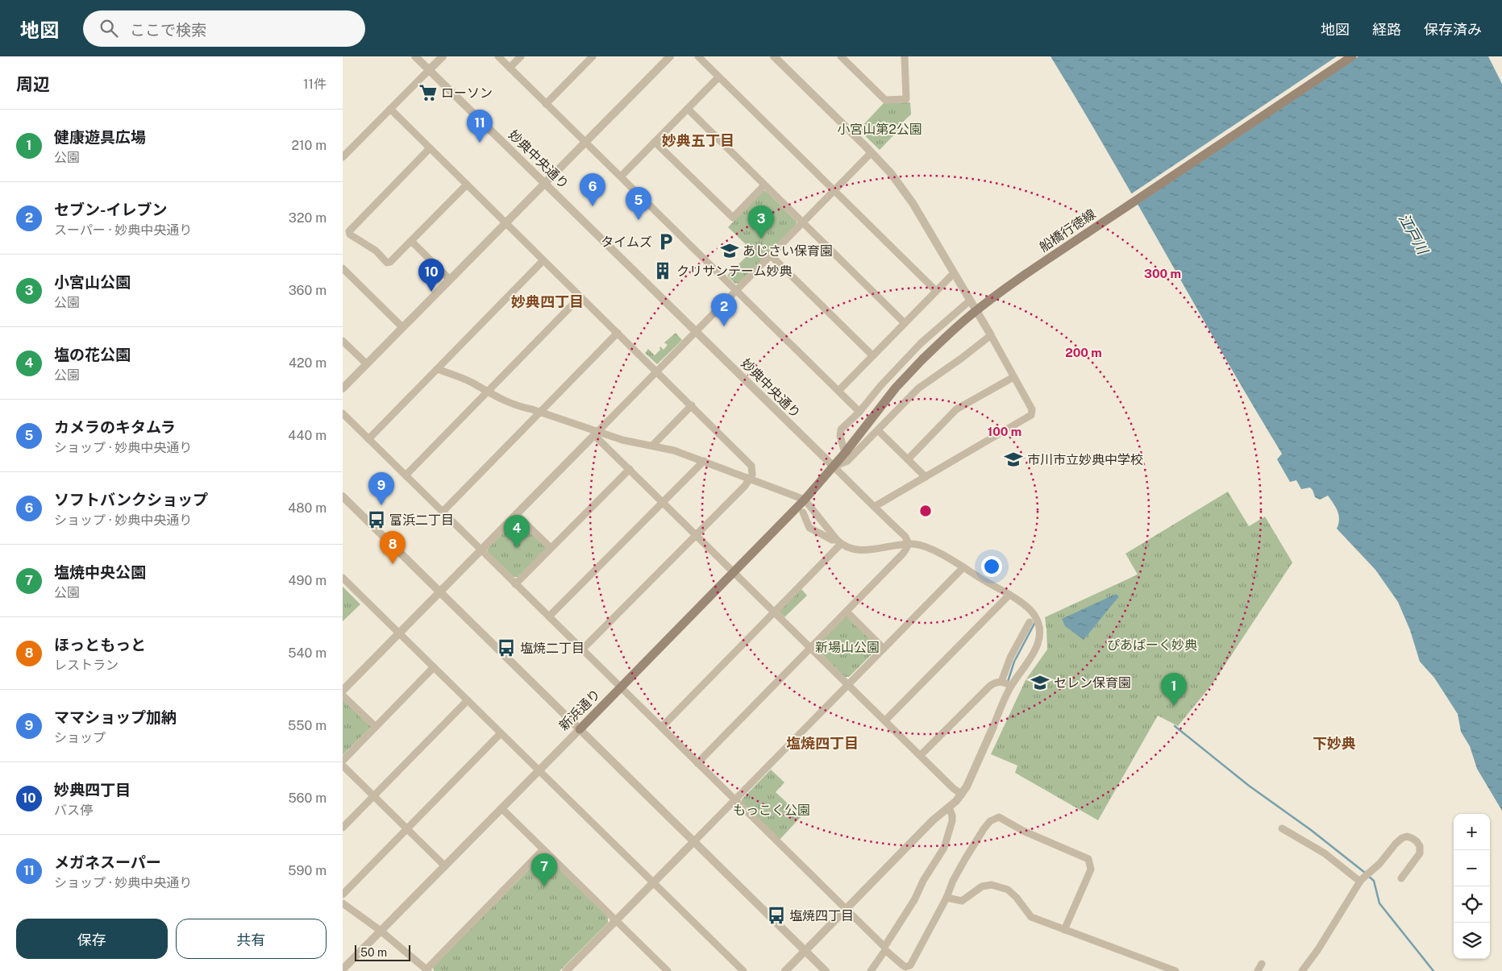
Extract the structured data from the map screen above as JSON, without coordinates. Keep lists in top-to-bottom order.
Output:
{
  "streets": {
    "main road": ["船橋行徳線", "新浜通り"],
    "street": ["妙典中央通り"]
  },
  "crossings": [
    ["妙典中央通り", "船橋行徳線"],
    ["妙典中央通り", "新浜通り"],
    ["船橋行徳線", "新浜通り"]
  ],
  "districts": [
    "妙典五丁目",
    "妙典四丁目",
    "塩焼四丁目",
    "下妙典"
  ],
  "water": ["江戸川"],
  "parks": [
    "小宮山第2公園",
    "ぴあぱーく妙典",
    "新場山公園",
    "もっこく公園"
  ],
  "places": {
    "supermarket": ["ローソン"],
    "parking": ["タイムズ"],
    "school or university": ["あじさい保育園", "市川市立妙典中学校", "セレン保育園"],
    "building": ["クリサンテーム妙典"],
    "bus stop": ["富浜二丁目", "塩焼二丁目", "塩焼四丁目"]
  },
  "scale_bar": "50 m",
  "page": {
    "header": "地図",
    "search": "ここで検索",
    "nav": ["地図", "経路", "保存済み"],
    "heading": ["周辺", "11件"],
    "list": [
      {
        "mark": "1",
        "name": "健康遊具広場",
        "note": "公園",
        "value": "210 m"
      },
      {
        "mark": "2",
        "name": "セブン-イレブン",
        "note": "スーパー · 妙典中央通り",
        "value": "320 m"
      },
      {
        "mark": "3",
        "name": "小宮山公園",
        "note": "公園",
        "value": "360 m"
      },
      {
        "mark": "4",
        "name": "塩の花公園",
        "note": "公園",
        "value": "420 m"
      },
      {
        "mark": "5",
        "name": "カメラのキタムラ",
        "note": "ショップ · 妙典中央通り",
        "value": "440 m"
      },
      {
        "mark": "6",
        "name": "ソフトバンクショップ",
        "note": "ショップ · 妙典中央通り",
        "value": "480 m"
      },
      {
        "mark": "7",
        "name": "塩焼中央公園",
        "note": "公園",
        "value": "490 m"
      },
      {
        "mark": "8",
        "name": "ほっともっと",
        "note": "レストラン",
        "value": "540 m"
      },
      {
        "mark": "9",
        "name": "ママショップ加納",
        "note": "ショップ",
        "value": "550 m"
      },
      {
        "mark": "10",
        "name": "妙典四丁目",
        "note": "バス停",
        "value": "560 m"
      },
      {
        "mark": "11",
        "name": "メガネスーパー",
        "note": "ショップ · 妙典中央通り",
        "value": "590 m"
      }
    ],
    "pins": [
      "11",
      "6",
      "5",
      "3",
      "10",
      "2",
      "9",
      "4",
      "8",
      "1",
      "7"
    ],
    "map_buttons": ["+", "−"],
    "buttons": ["保存", "共有"],
    "scale": "50 m"
  },
  "rings": ["300 m", "200 m", "100 m"]
}
